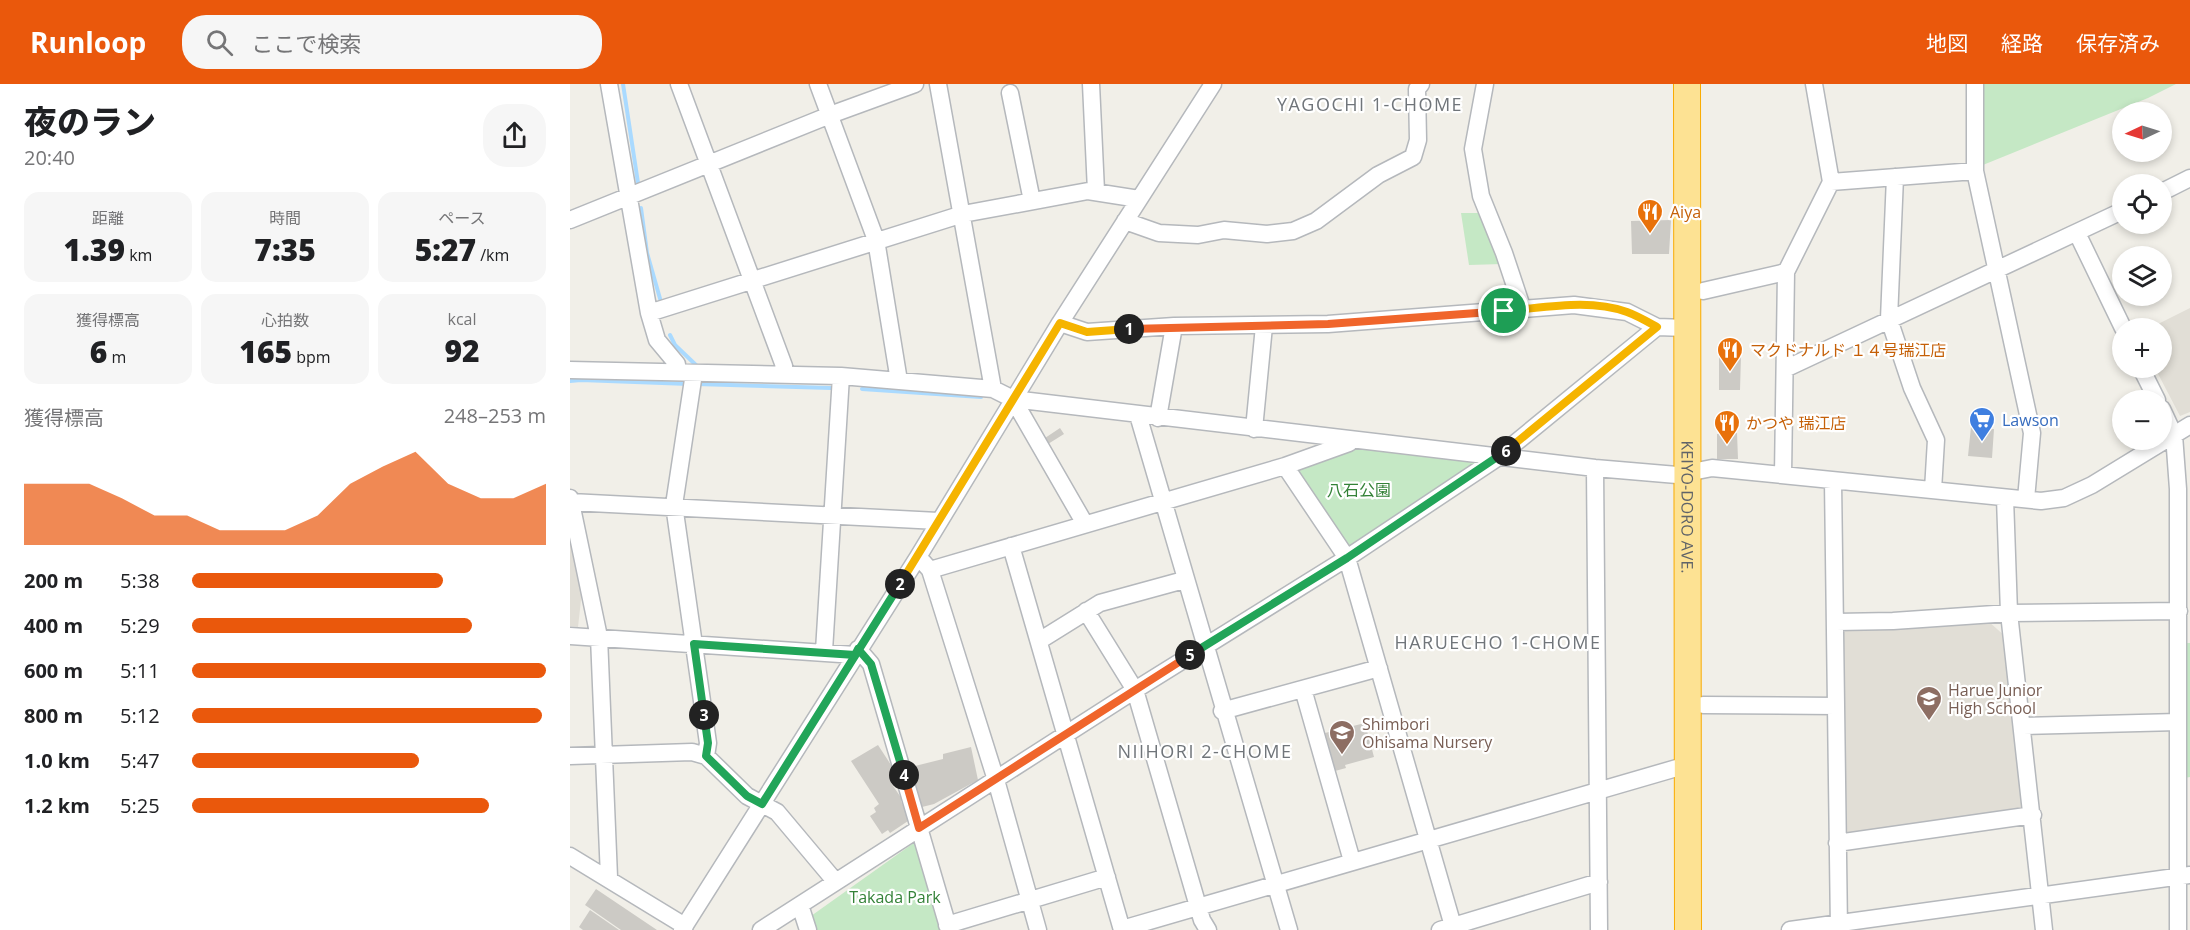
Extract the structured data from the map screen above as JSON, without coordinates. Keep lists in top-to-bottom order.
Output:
{
  "streets": {
    "highway": ["KEIYO-DORO AVE."]
  },
  "districts": ["YAGOCHI 1-CHOME", "HARUECHO 1-CHOME", "NIIHORI 2-CHOME"],
  "parks": ["八石公園", "Takada Park"],
  "places": {
    "restaurant": ["Aiya", "マクドナルド １４号瑞江店", "かつや 瑞江店"],
    "supermarket": ["Lawson"],
    "school or university": ["Harue Junior High School", "Shimbori Ohisama Nursery"]
  },
  "north": "left",
  "page": {
    "header": "Runloop",
    "search": "ここで検索",
    "nav": ["地図", "経路", "保存済み"],
    "heading": ["夜のラン", "20:40"],
    "map_buttons": ["+", "−"],
    "stats": [
      ["距離", "1.39 km"],
      ["時間", "7:35"],
      ["ペース", "5:27 /km"],
      ["獲得標高", "6 m"],
      ["心拍数", "165 bpm"],
      ["kcal", "92"]
    ],
    "pins": [
      "1",
      "6",
      "2",
      "5",
      "3",
      "4"
    ],
    "chart": ["獲得標高", "248–253 m"],
    "list": [
      {
        "name": "200 m",
        "note": "5:38"
      },
      {
        "name": "400 m",
        "note": "5:29"
      },
      {
        "name": "600 m",
        "note": "5:11"
      },
      {
        "name": "800 m",
        "note": "5:12"
      },
      {
        "name": "1.0 km",
        "note": "5:47"
      },
      {
        "name": "1.2 km",
        "note": "5:25"
      }
    ]
  }
}
